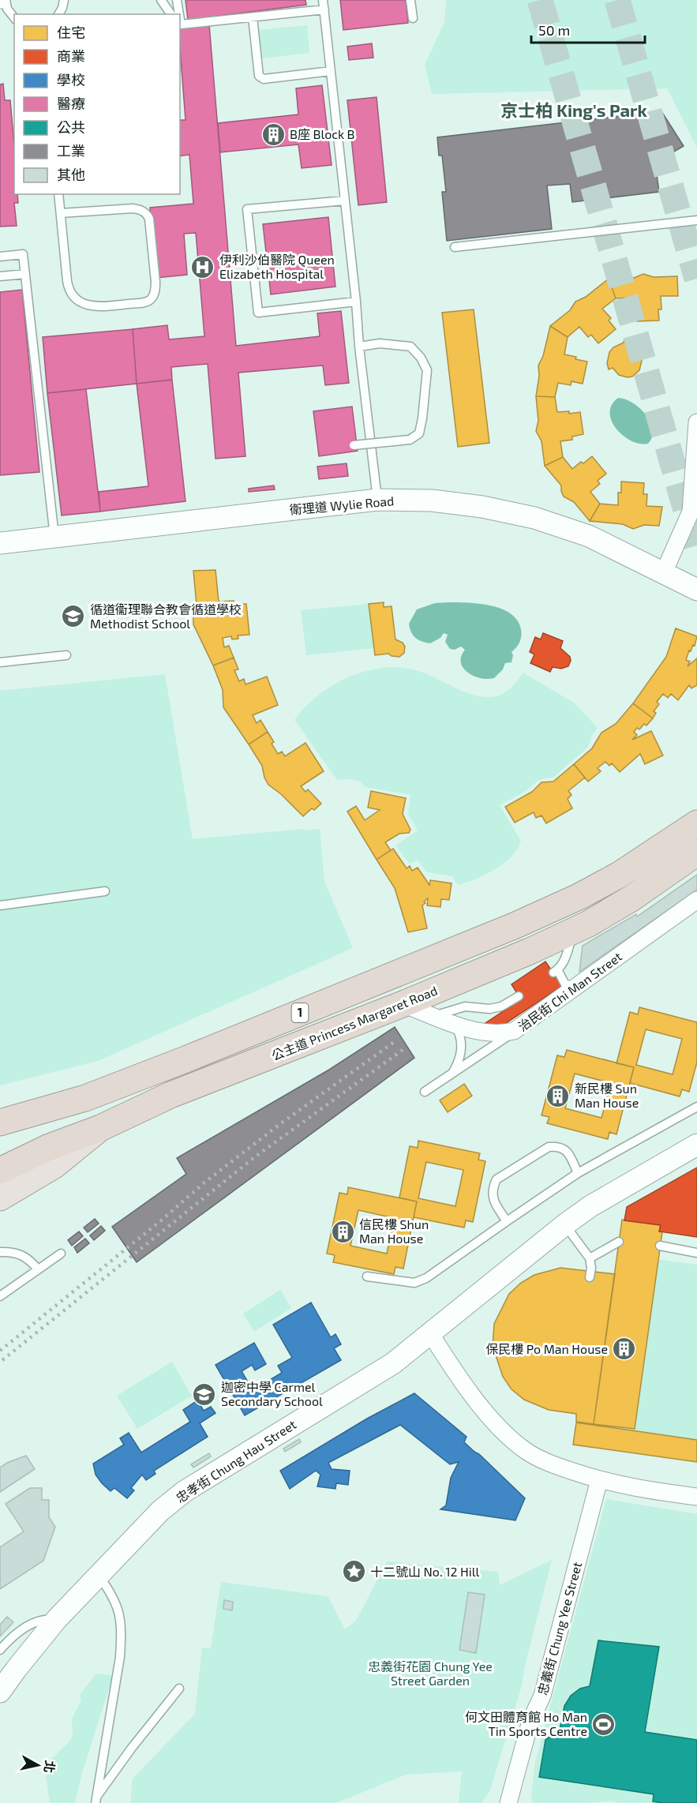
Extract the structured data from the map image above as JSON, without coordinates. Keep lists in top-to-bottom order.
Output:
{
  "streets": {
    "highway": ["1", "公主道 Princess Margaret Road"],
    "street": [
      "衛理道 Wylie Road",
      "治民街 Chi Man Street",
      "忠孝街 Chung Hau Street",
      "忠義街 Chung Yee Street"
    ]
  },
  "crossings": [
    ["治民街 Chi Man Street", "公主道 Princess Margaret Road"]
  ],
  "districts": ["京士柏 King's Park"],
  "parks": ["忠義街花園 Chung Yee Street Garden"],
  "places": {
    "building": [
      "B座 Block B",
      "新民樓 Sun Man House",
      "信民樓 Shun Man House",
      "保民樓 Po Man House"
    ],
    "hospital": ["伊利沙伯醫院 Queen Elizabeth Hospital"],
    "school or university": ["循道衞理聯合教會循道學校 Methodist School", "迦密中學 Carmel Secondary School"],
    "place": ["十二號山 No. 12 Hill"],
    "sports": ["何文田體育館 Ho Man Tin Sports Centre"]
  },
  "legend": [
    "住宅",
    "商業",
    "學校",
    "醫療",
    "公共",
    "工業",
    "其他"
  ],
  "scale_bar": "50 m",
  "north": "right"
}
